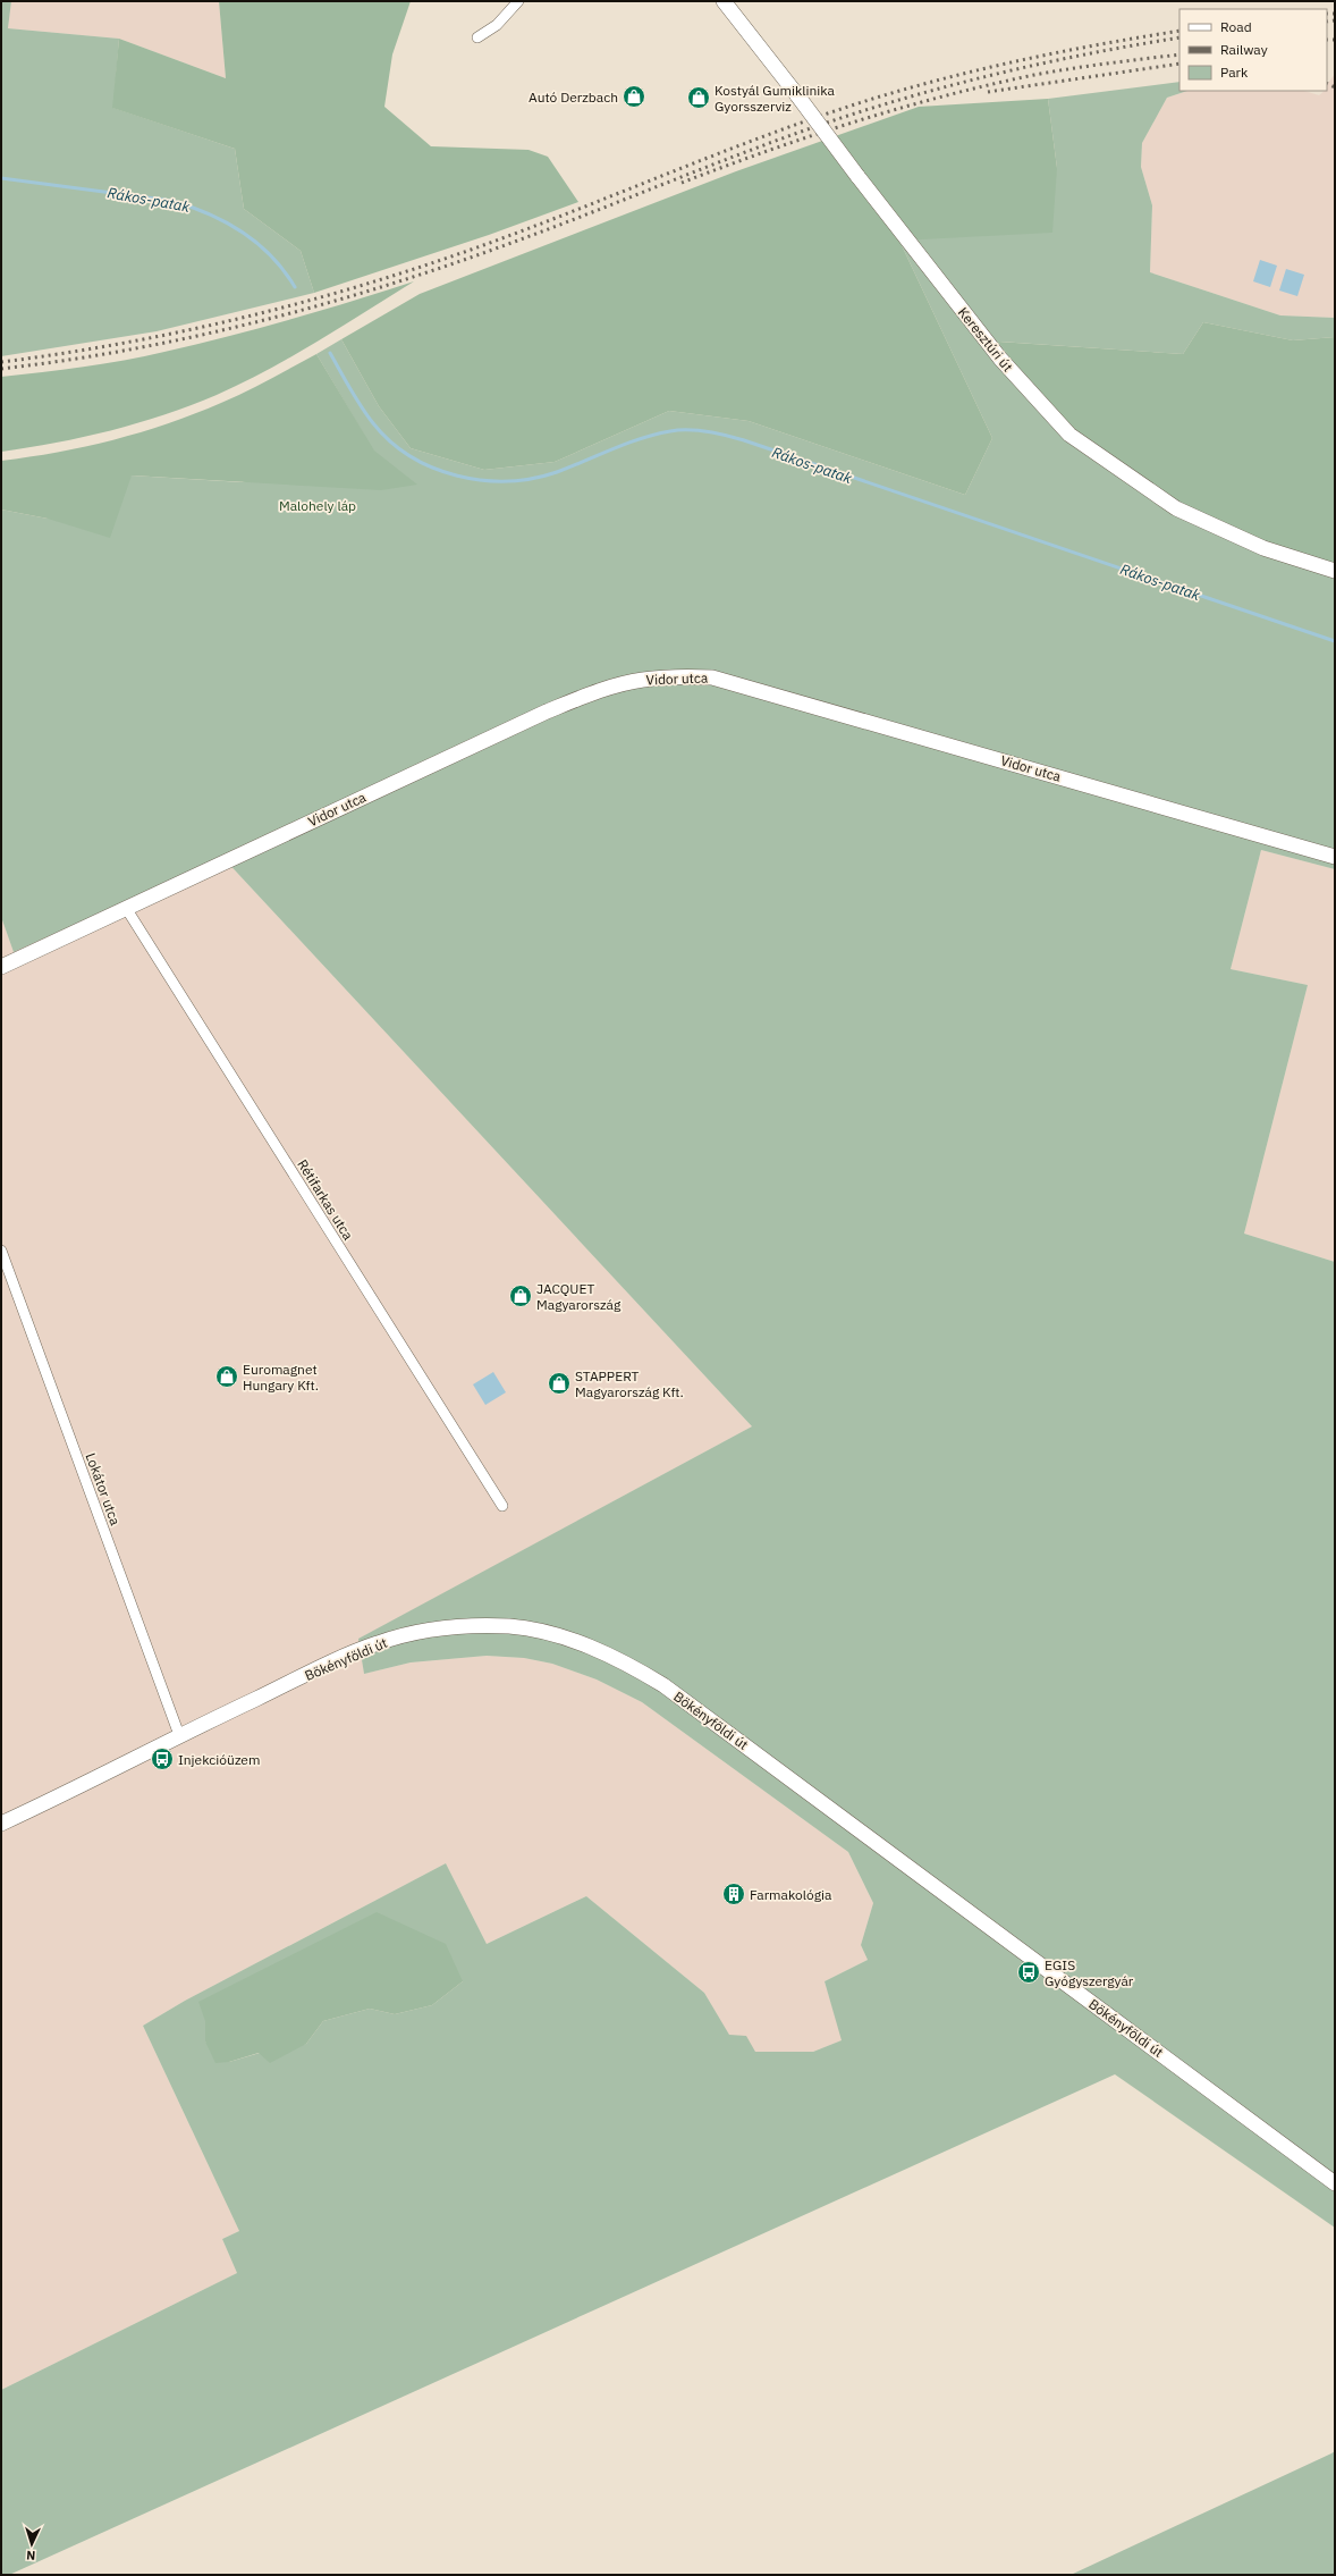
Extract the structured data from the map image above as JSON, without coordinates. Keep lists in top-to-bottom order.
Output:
{
  "streets": {
    "street": [
      "Keresztúri út",
      "Vidor utca",
      "Rétifarkas utca",
      "Lokátor utca",
      "Bökényföldi út"
    ]
  },
  "crossings": [
    ["Vidor utca", "Rétifarkas utca"],
    ["Lokátor utca", "Bökényföldi út"]
  ],
  "water": ["Rákos-patak"],
  "parks": ["Malohely láp"],
  "places": {
    "shop": [
      "Autó Derzbach",
      "Kostyál Gumiklinika Gyorsszerviz",
      "JACQUET Magyarország",
      "Euromagnet Hungary Kft.",
      "STAPPERT Magyarország Kft."
    ],
    "bus stop": ["Injekcióüzem", "EGIS Gyógyszergyár"],
    "building": ["Farmakológia"]
  },
  "legend": ["Road", "Railway", "Park"],
  "north": "bottom"
}
